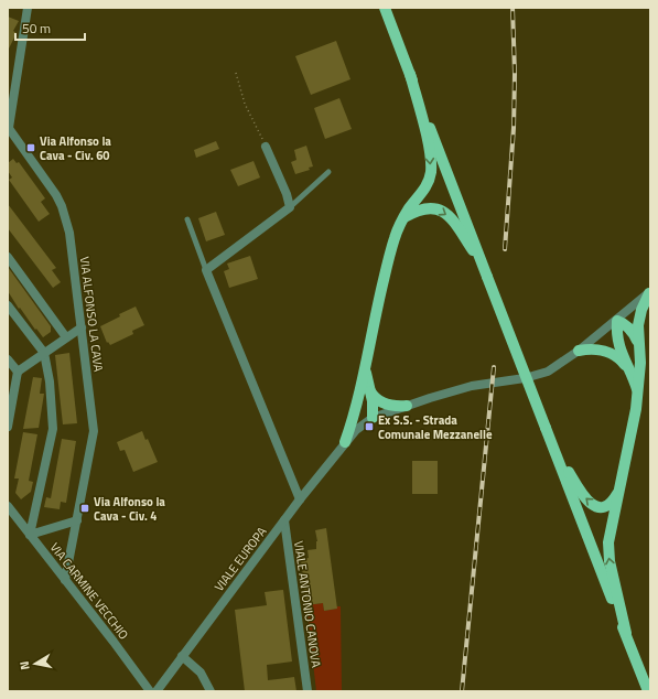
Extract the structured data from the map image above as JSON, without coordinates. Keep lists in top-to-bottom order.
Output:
{
  "streets": {
    "street": [
      "VIA ALFONSO LA CAVA",
      "VIALE EUROPA",
      "VIA CARMINE VECCHIO",
      "VIALE ANTONIO CANOVA"
    ]
  },
  "crossings": [
    ["VIA ALFONSO LA CAVA", "VIA CARMINE VECCHIO"],
    ["VIALE EUROPA", "VIALE ANTONIO CANOVA"]
  ],
  "places": {
    "transit": ["Via Alfonso la Cava - Civ. 60", "Ex S.S. - Strada Comunale Mezzanelle", "Via Alfonso la Cava - Civ. 4"]
  },
  "scale_bar": "50 m",
  "north": "left"
}
